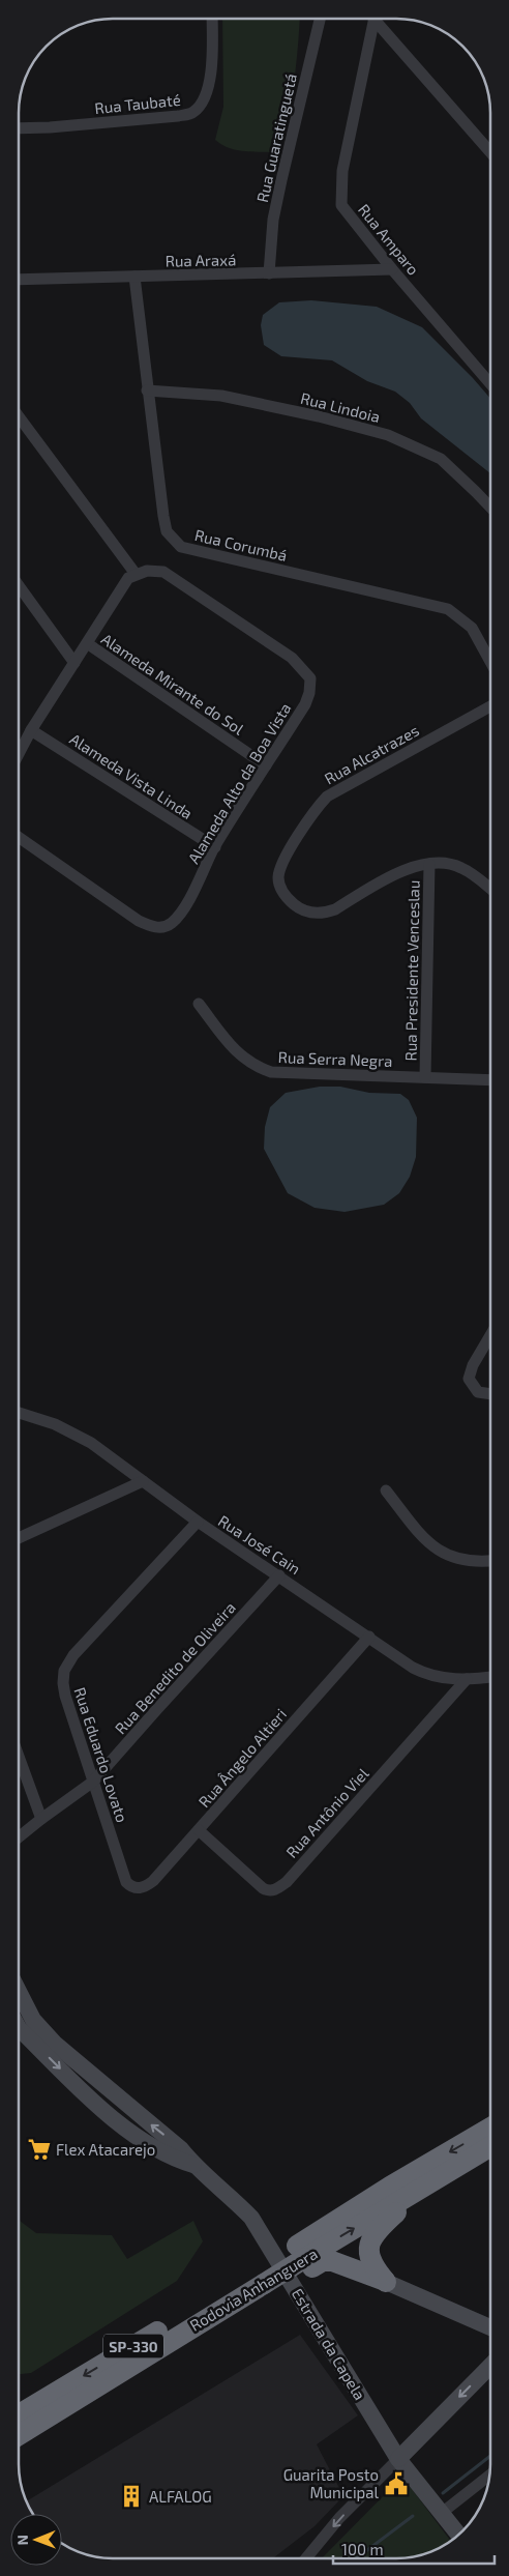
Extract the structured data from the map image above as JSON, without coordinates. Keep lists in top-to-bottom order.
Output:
{
  "streets": {
    "highway": ["Rodovia Anhanguera", "SP-330"],
    "main road": ["Estrada da Capela"],
    "street": [
      "Rua Taubaté",
      "Rua Guaratinguetá",
      "Rua Amparo",
      "Rua Araxá",
      "Rua Lindoia",
      "Rua Corumbá",
      "Alameda Mirante do Sol",
      "Rua Alcatrazes",
      "Alameda Vista Linda",
      "Alameda Alto da Boa Vista",
      "Rua Presidente Venceslau",
      "Rua Serra Negra",
      "Rua José Cain",
      "Rua Benedito de Oliveira",
      "Rua Eduardo Lovato",
      "Rua Ângelo Altieri",
      "Rua Antônio Viel"
    ]
  },
  "crossings": [
    ["Rua Guaratinguetá", "Rua Araxá"],
    ["Rua Amparo", "Rua Araxá"],
    ["Rua Araxá", "Rua Corumbá"],
    ["Rua Lindoia", "Rua Corumbá"],
    ["Alameda Mirante do Sol", "Alameda Alto da Boa Vista"],
    ["Rua Alcatrazes", "Rua Presidente Venceslau"],
    ["Alameda Vista Linda", "Alameda Alto da Boa Vista"],
    ["Rua Presidente Venceslau", "Rua Serra Negra"],
    ["Rua José Cain", "Rua Benedito de Oliveira"],
    ["Rua José Cain", "Rua Eduardo Lovato"],
    ["Rua José Cain", "Rua Ângelo Altieri"],
    ["Rua José Cain", "Rua Antônio Viel"],
    ["Rua Benedito de Oliveira", "Rua Eduardo Lovato"],
    ["Rua Eduardo Lovato", "Rua Ângelo Altieri"],
    ["Rua Ângelo Altieri", "Rua Antônio Viel"]
  ],
  "places": {
    "supermarket": ["Flex Atacarejo"],
    "public building": ["Guarita Posto Municipal"],
    "building": ["ALFALOG"]
  },
  "scale_bar": "100 m",
  "north": "left"
}
